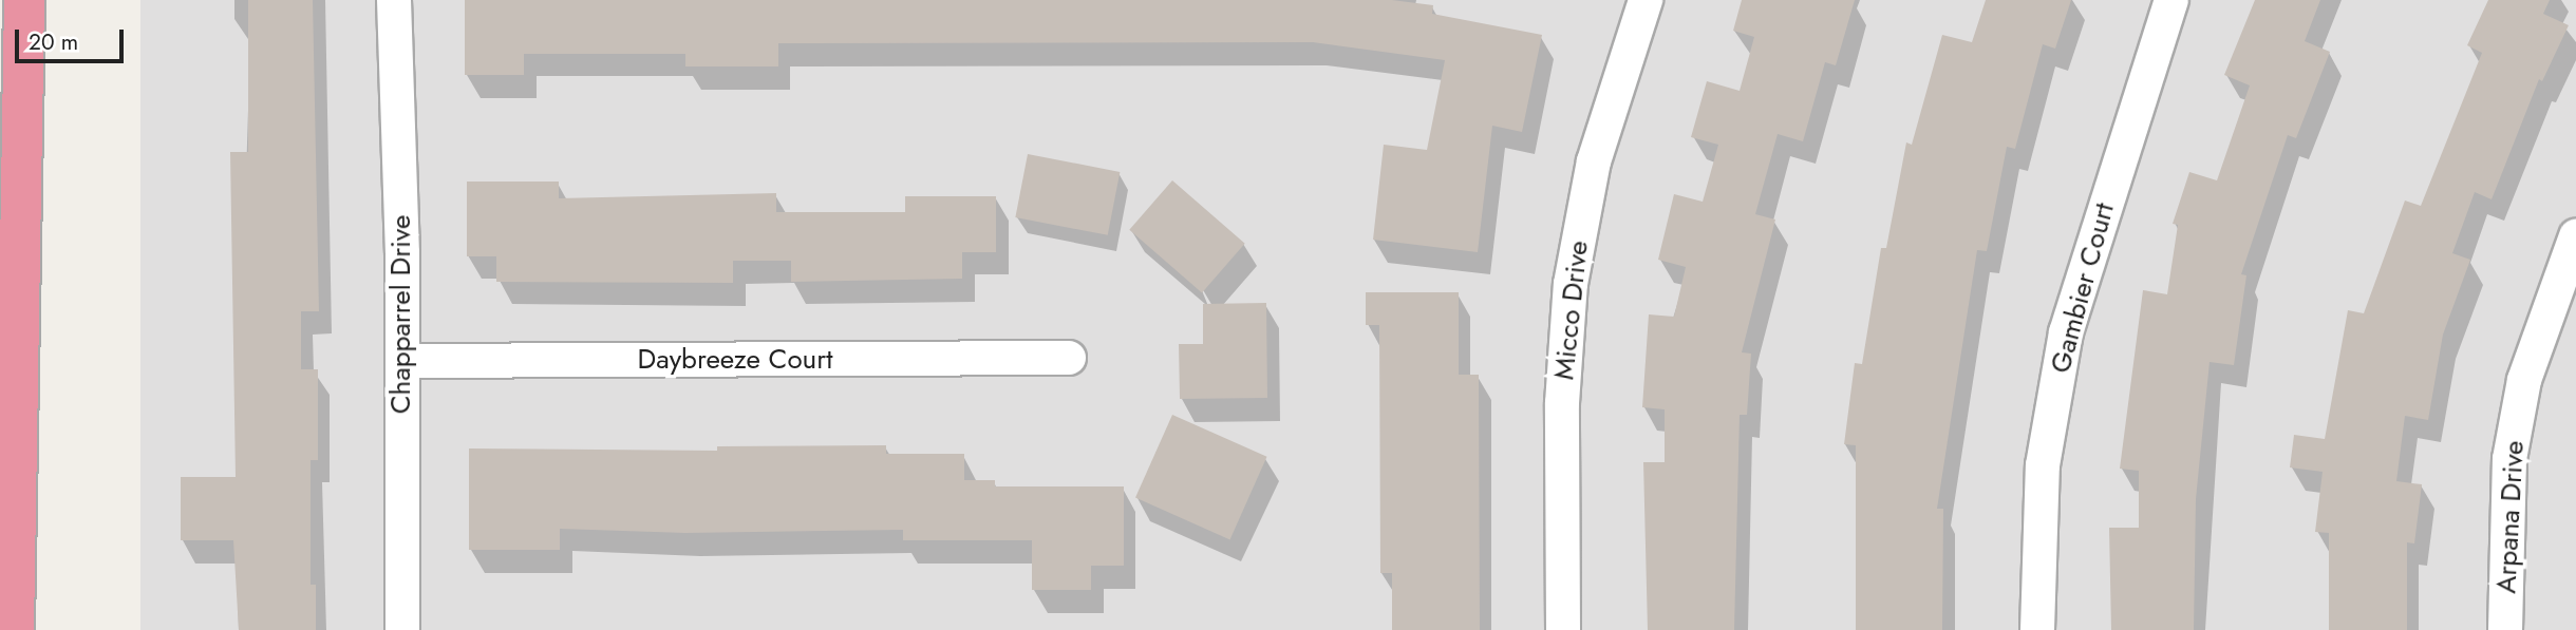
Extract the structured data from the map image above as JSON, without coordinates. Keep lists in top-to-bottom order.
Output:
{
  "streets": {
    "street": [
      "Gambier Court",
      "Micco Drive",
      "Chapparrel Drive",
      "Daybreeze Court",
      "Arpana Drive"
    ]
  },
  "crossings": [
    ["Chapparrel Drive", "Daybreeze Court"]
  ],
  "scale_bar": "20 m"
}
